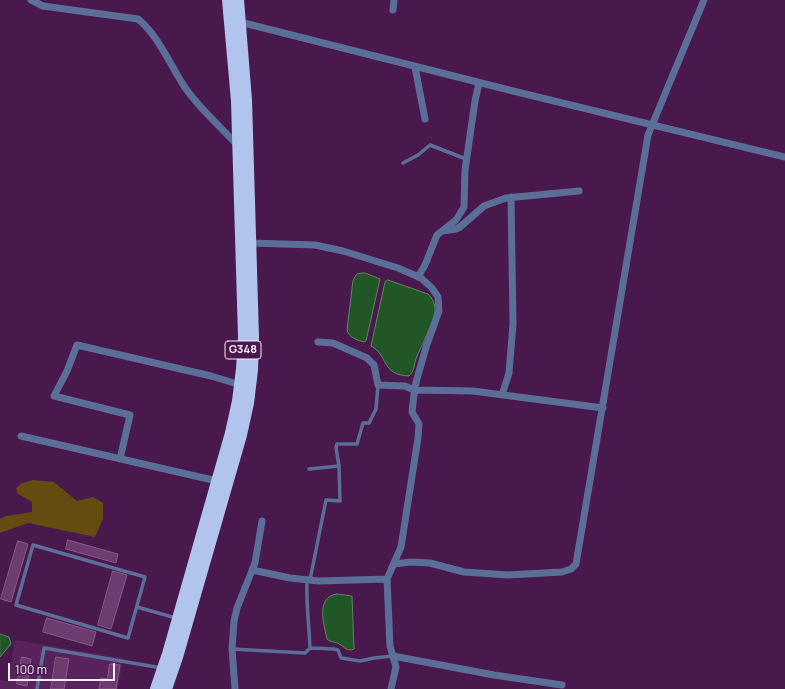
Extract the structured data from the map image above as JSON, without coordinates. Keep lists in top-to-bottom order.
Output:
{
  "streets": {
    "highway": ["G348"]
  },
  "scale_bar": "100 m"
}
